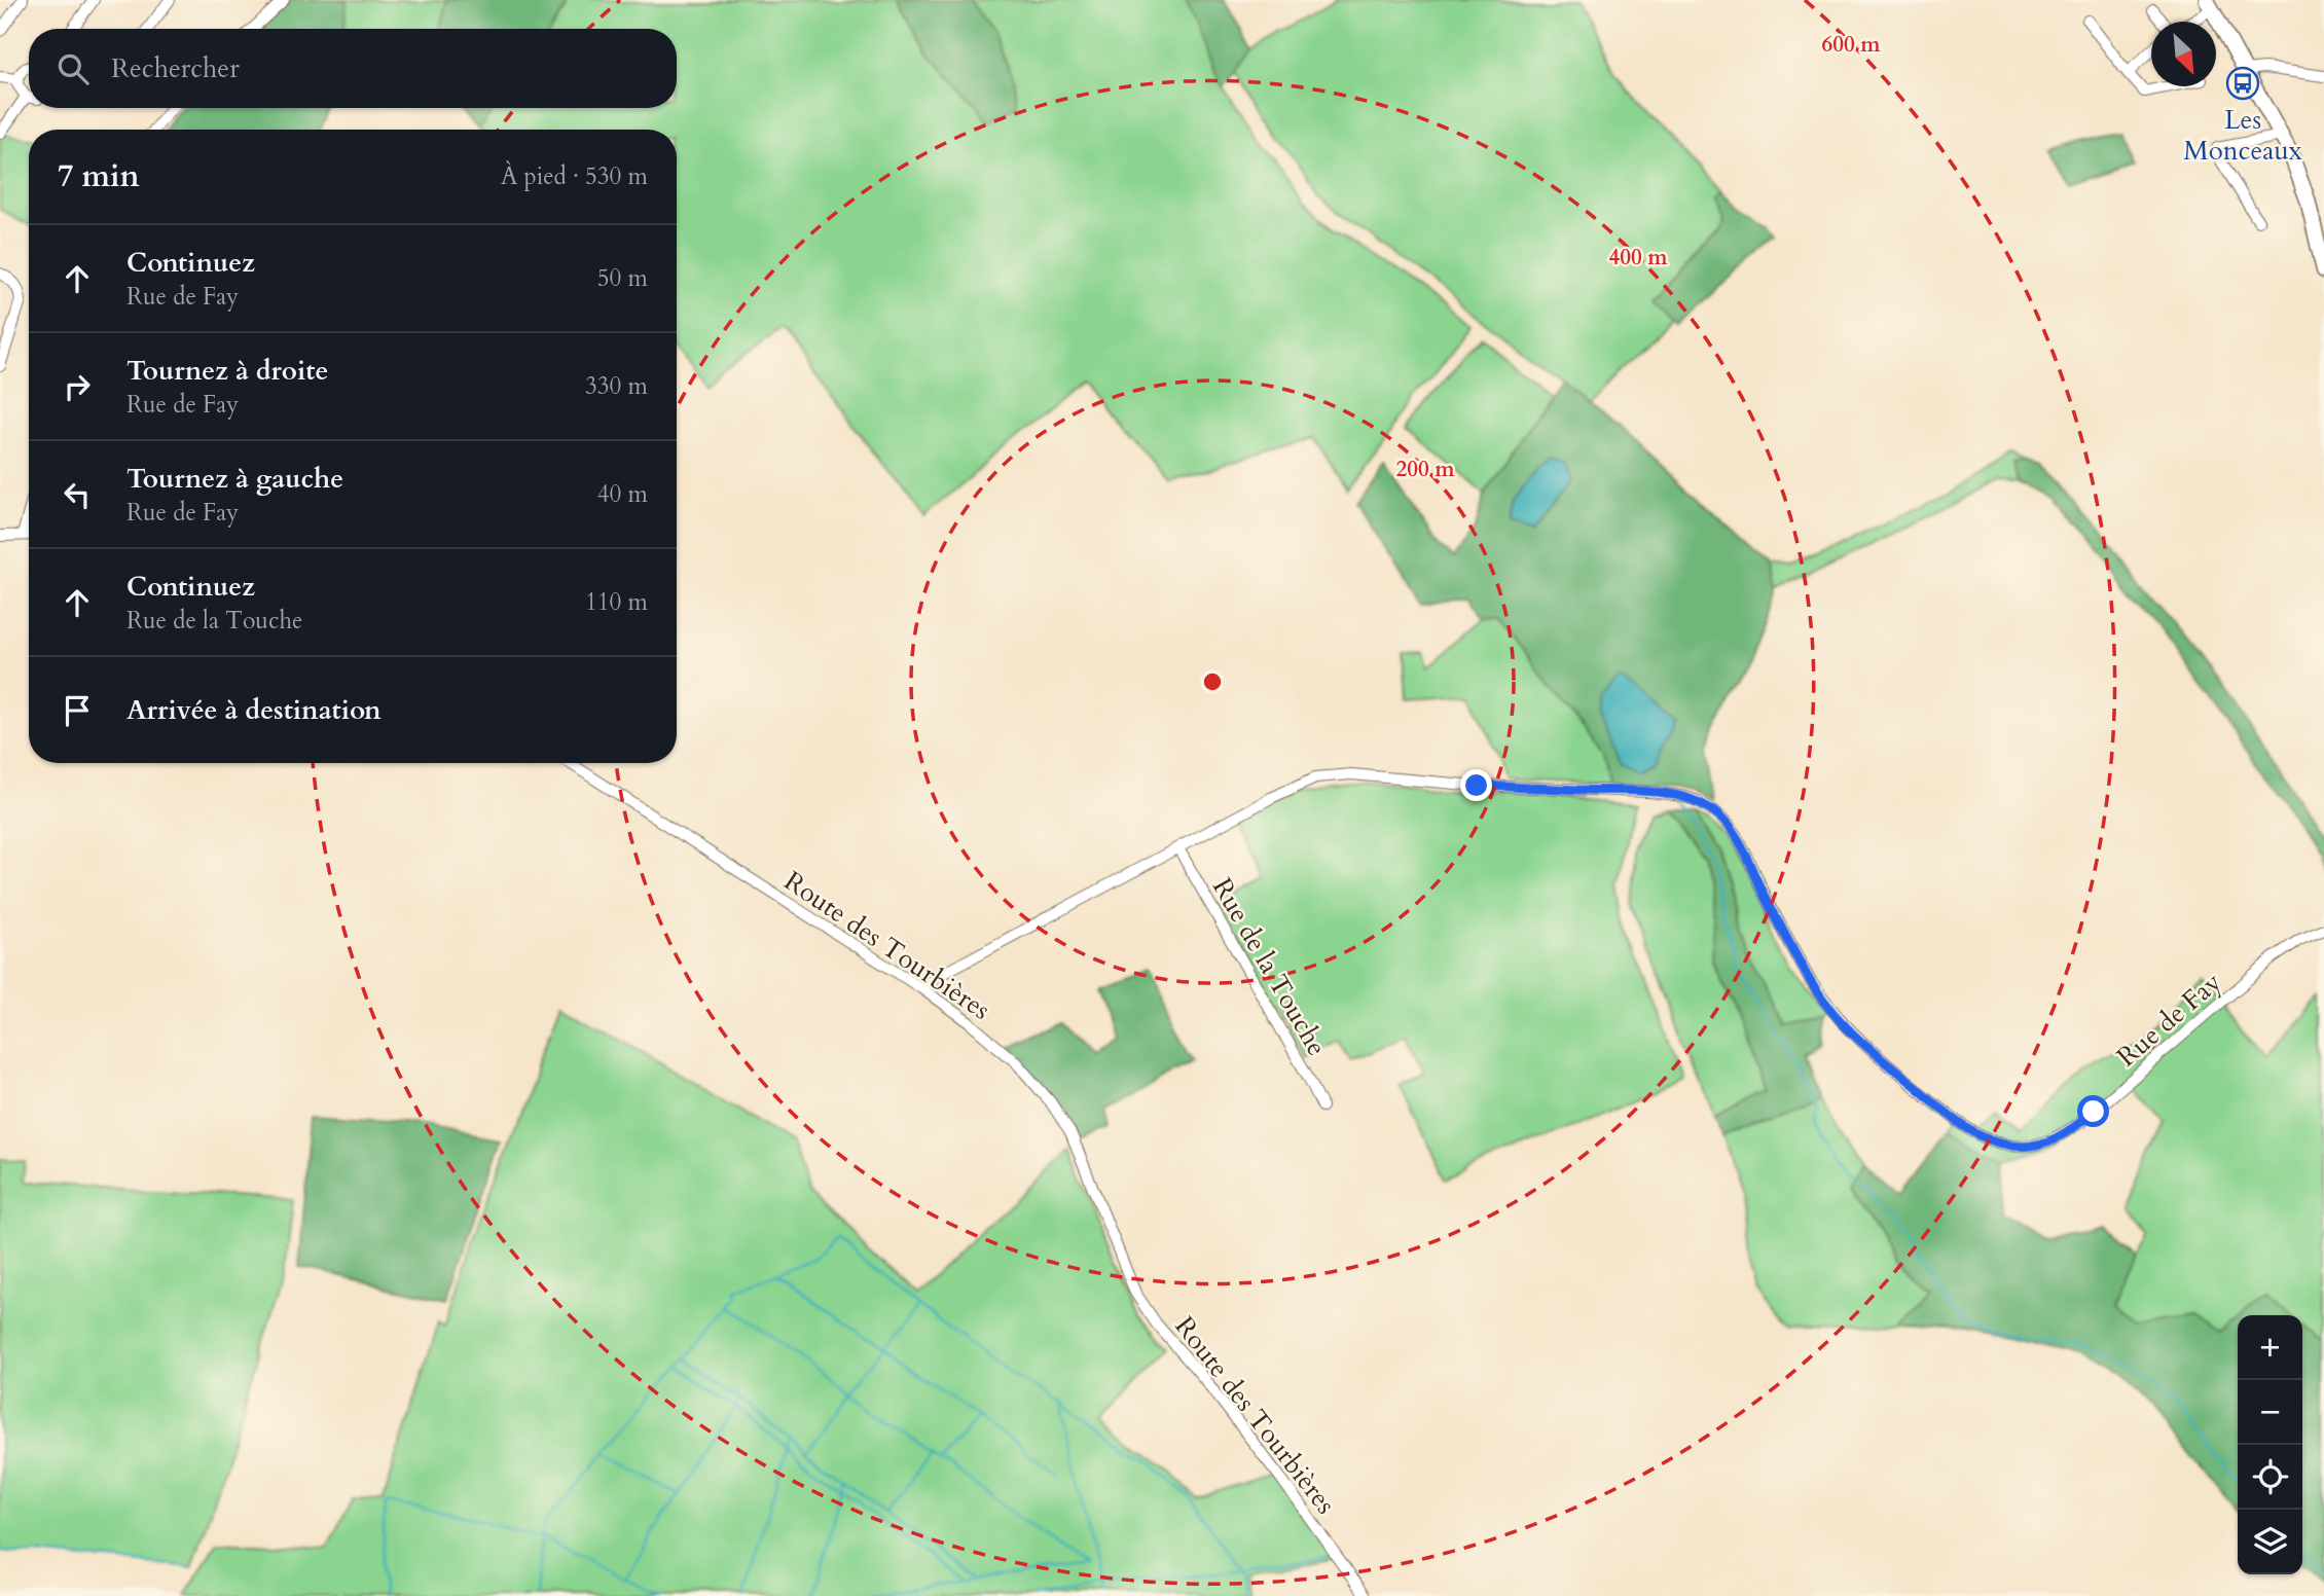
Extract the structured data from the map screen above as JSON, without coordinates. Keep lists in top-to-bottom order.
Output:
{
  "streets": {
    "street": ["Route des Tourbières", "Rue de la Touche", "Rue de Fay"]
  },
  "crossings": [
    ["Rue de la Touche", "Rue de Fay"]
  ],
  "places": {
    "bus stop": ["Les Monceaux"]
  },
  "north": "bottom right",
  "page": {
    "search": "Rechercher",
    "heading": ["7 min", "À pied · 530 m"],
    "list": [
      ["Continuez", "Rue de Fay", "50 m"],
      ["Tournez à droite", "Rue de Fay", "330 m"],
      ["Tournez à gauche", "Rue de Fay", "40 m"],
      ["Continuez", "Rue de la Touche", "110 m"],
      "Arrivée à destination"
    ],
    "map_buttons": ["+", "−"]
  },
  "rings": ["600 m", "400 m", "200 m"]
}
